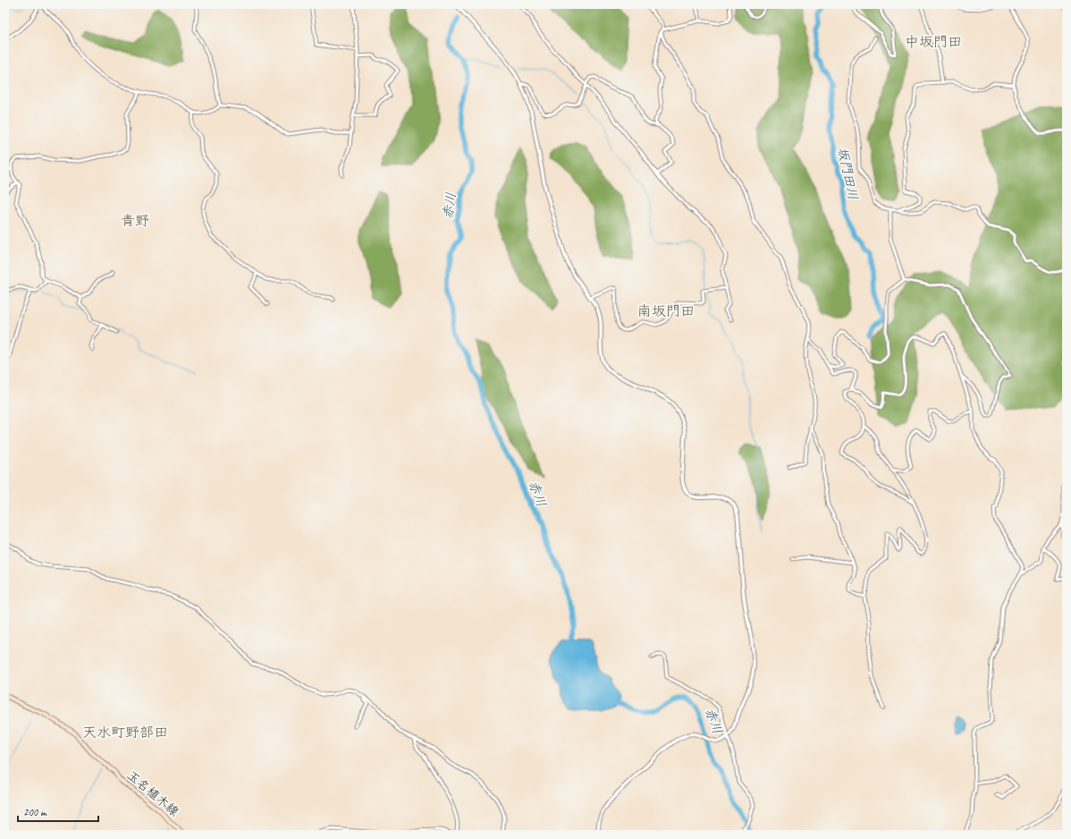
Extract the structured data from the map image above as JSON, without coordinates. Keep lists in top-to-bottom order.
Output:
{
  "streets": {
    "main road": ["玉名植木線"]
  },
  "districts": [
    "中坂門田",
    "青野",
    "南坂門田",
    "天水町野部田"
  ],
  "water": ["坂門田川", "赤川"],
  "scale_bar": "200 m"
}
